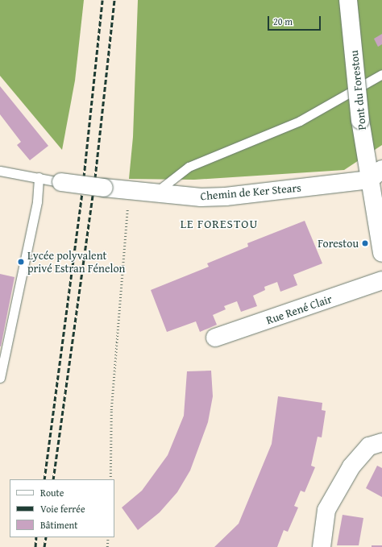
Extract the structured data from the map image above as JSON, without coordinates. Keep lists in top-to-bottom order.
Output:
{
  "streets": {
    "street": ["Pont du Forestou", "Chemin de Ker Stears", "Rue René Clair"]
  },
  "crossings": [
    ["Pont du Forestou", "Chemin de Ker Stears"]
  ],
  "districts": ["LE FORESTOU"],
  "places": ["Forestou", "Lycée polyvalent privé Estran Fénelon"],
  "legend": ["Route", "Voie ferrée", "Bâtiment"],
  "scale_bar": "20 m"
}
